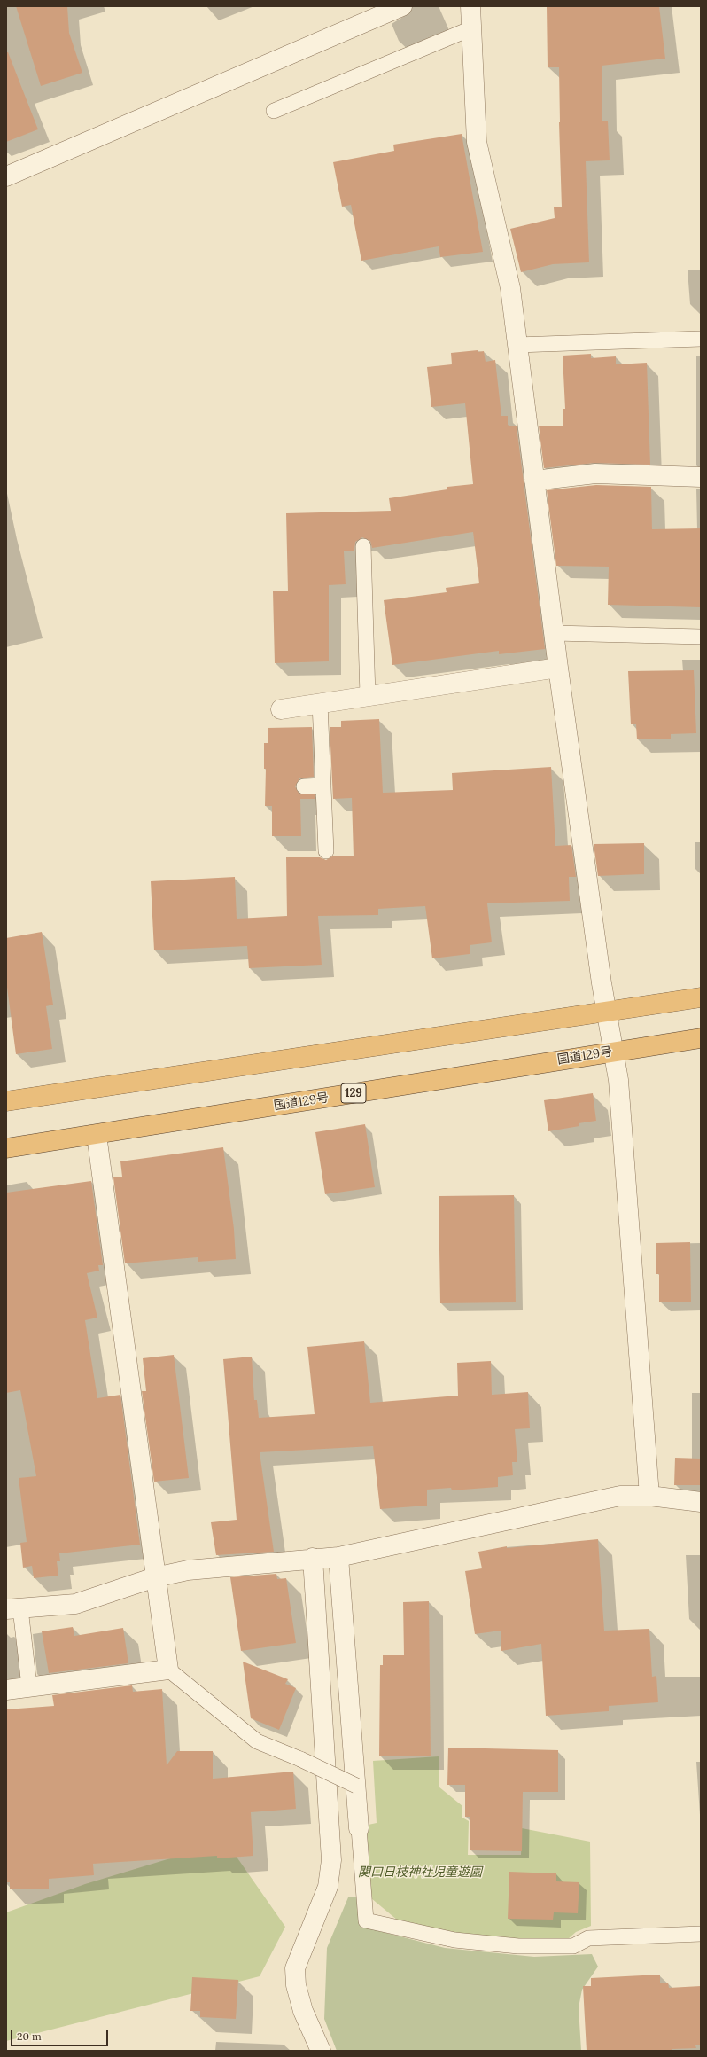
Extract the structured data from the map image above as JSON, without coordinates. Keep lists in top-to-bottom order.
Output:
{
  "streets": {
    "highway": ["国道129号", "129"]
  },
  "parks": ["関口日枝神社児童遊園"],
  "scale_bar": "20 m"
}
